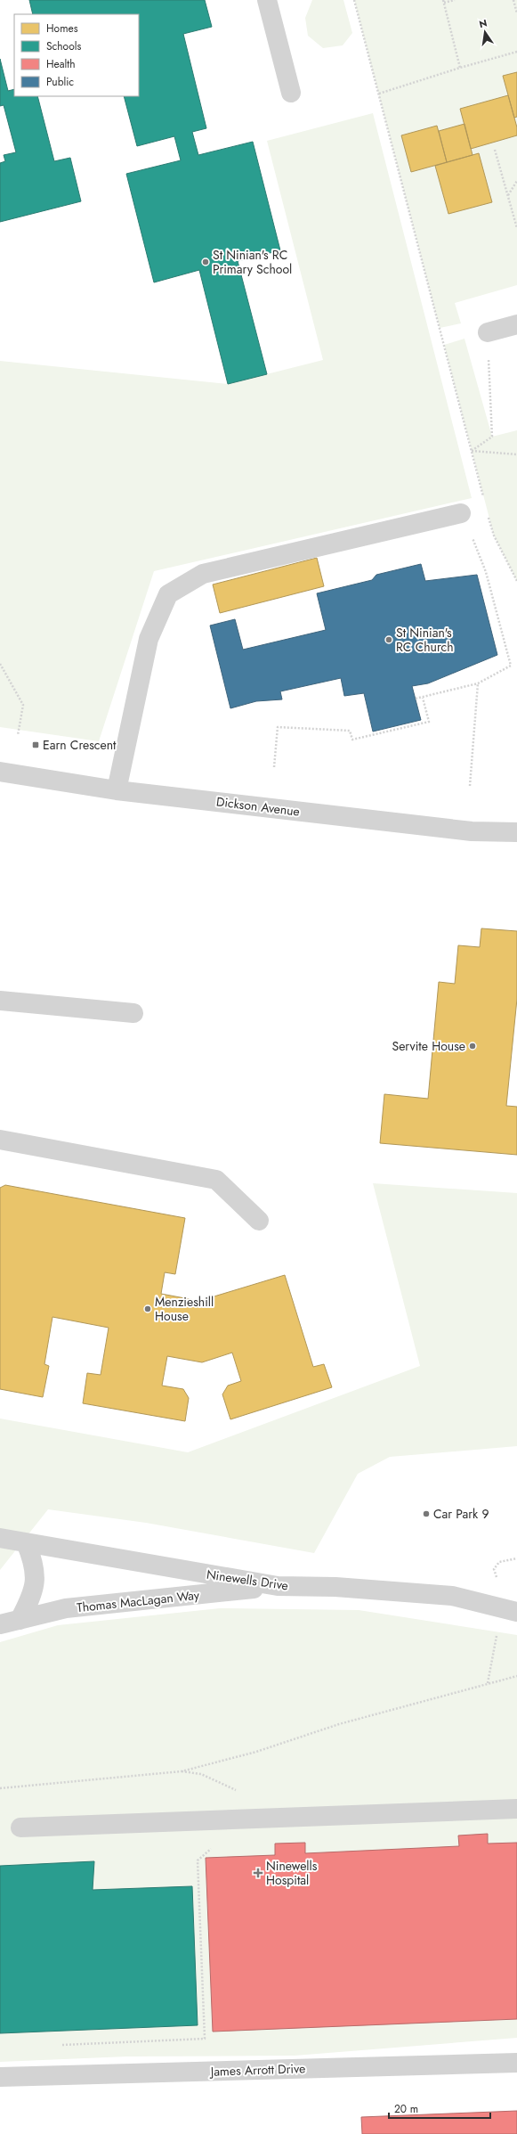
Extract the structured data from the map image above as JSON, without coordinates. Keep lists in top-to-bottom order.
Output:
{
  "streets": {
    "street": [
      "Dickson Avenue",
      "Ninewells Drive",
      "Thomas MacLagan Way",
      "James Arrott Drive"
    ]
  },
  "crossings": [
    ["Ninewells Drive", "Thomas MacLagan Way"]
  ],
  "places": {
    "other": [
      "St Ninian's RC Primary School",
      "St Ninian's RC Church",
      "Servite House",
      "Menzieshill House",
      "Car Park 9"
    ],
    "transit": ["Earn Crescent"],
    "health": ["Ninewells Hospital"]
  },
  "legend": [
    "Homes",
    "Schools",
    "Health",
    "Public"
  ],
  "scale_bar": "20 m",
  "north": "top"
}
